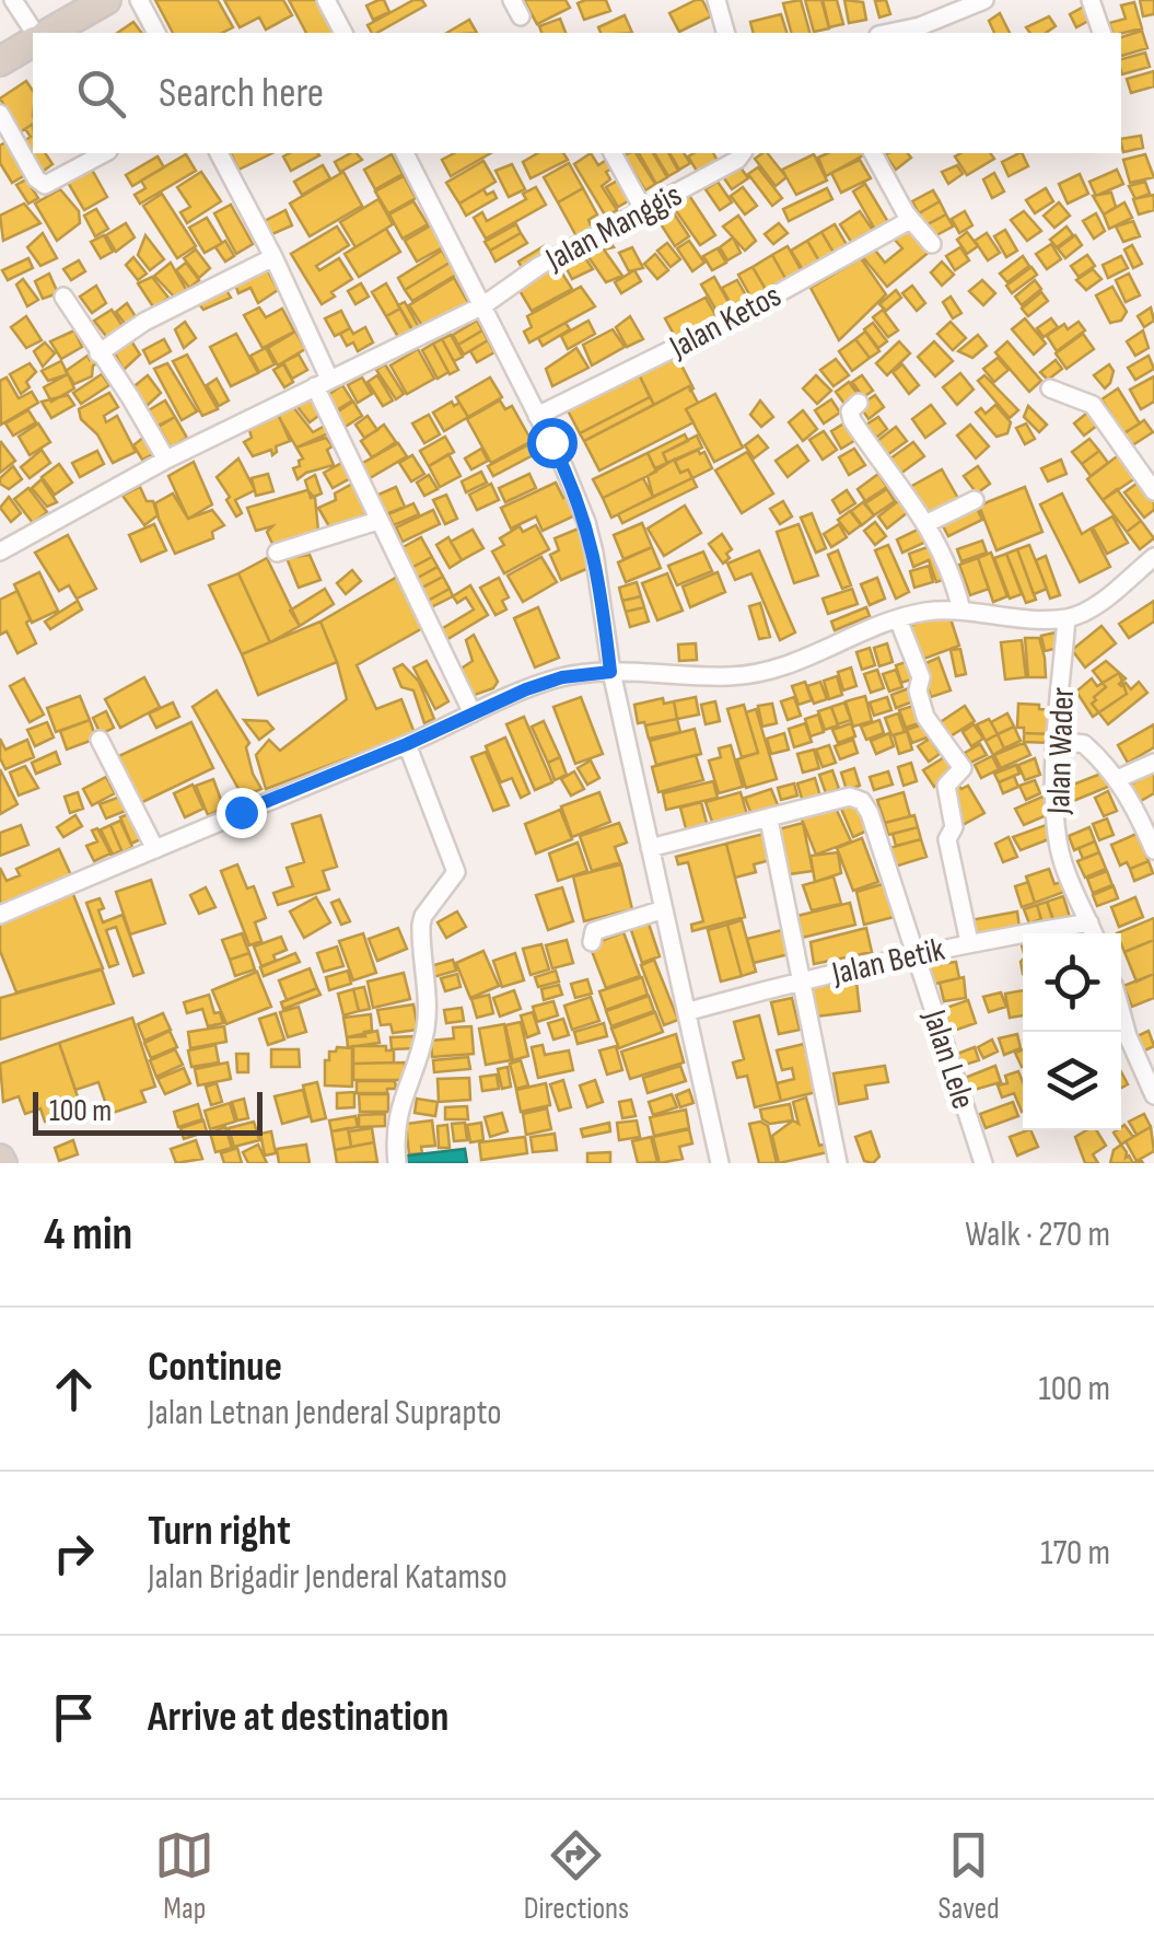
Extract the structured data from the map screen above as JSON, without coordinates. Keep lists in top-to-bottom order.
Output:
{
  "streets": {
    "street": [
      "Jalan Manggis",
      "Jalan Ketos",
      "Jalan Wader",
      "Jalan Betik",
      "Jalan Lele"
    ]
  },
  "crossings": [
    ["Jalan Wader", "Jalan Betik"],
    ["Jalan Betik", "Jalan Lele"]
  ],
  "scale_bar": "100 m",
  "page": {
    "search": "Search here",
    "scale": "100 m",
    "heading": ["4 min", "Walk · 270 m"],
    "list": [
      ["Continue", "Jalan Letnan Jenderal Suprapto", "100 m"],
      ["Turn right", "Jalan Brigadir Jenderal Katamso", "170 m"],
      "Arrive at destination"
    ],
    "nav": ["Map", "Directions", "Saved"]
  }
}
